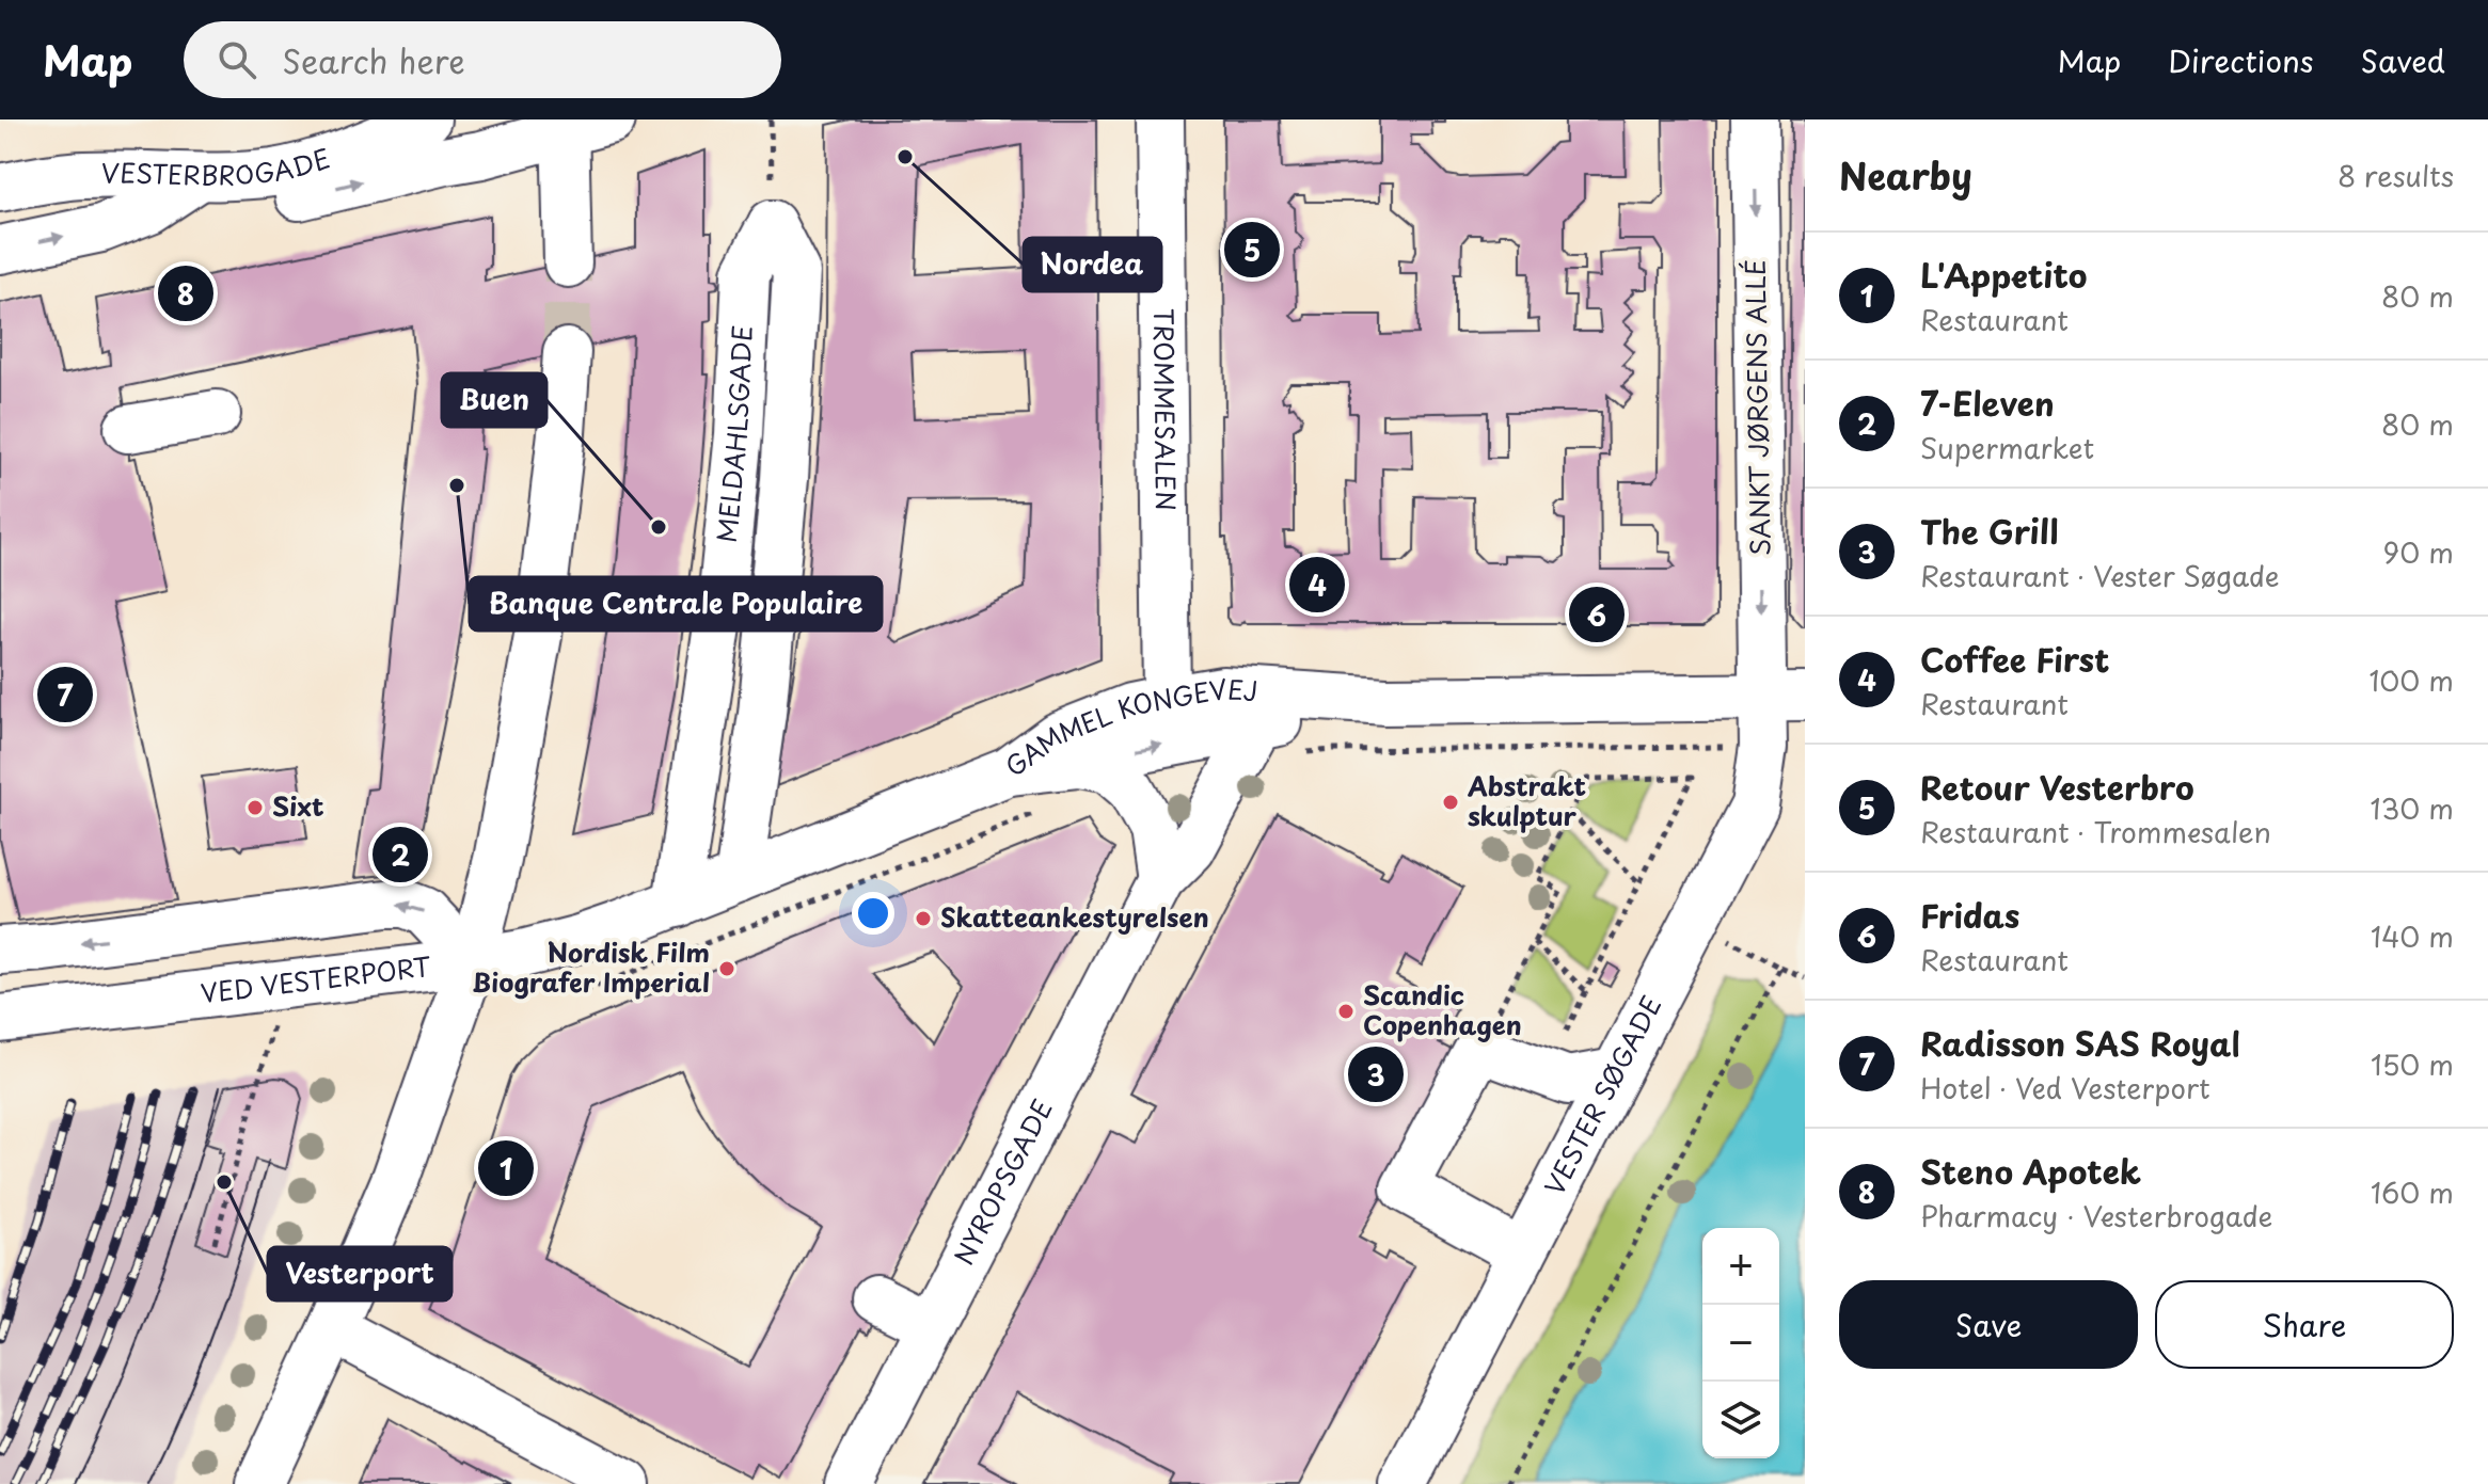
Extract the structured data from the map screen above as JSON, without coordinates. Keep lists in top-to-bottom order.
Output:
{
  "streets": {
    "street": [
      "VESTERBROGADE",
      "SANKT JØRGENS ALLÉ",
      "TROMMESALEN",
      "MELDAHLSGADE",
      "GAMMEL KONGEVEJ",
      "VED VESTERPORT",
      "VESTER SØGADE",
      "NYROPSGADE"
    ]
  },
  "crossings": [
    ["SANKT JØRGENS ALLÉ", "GAMMEL KONGEVEJ"],
    ["SANKT JØRGENS ALLÉ", "VESTER SØGADE"],
    ["TROMMESALEN", "GAMMEL KONGEVEJ"],
    ["MELDAHLSGADE", "VED VESTERPORT"],
    ["GAMMEL KONGEVEJ", "VED VESTERPORT"],
    ["GAMMEL KONGEVEJ", "VESTER SØGADE"],
    ["GAMMEL KONGEVEJ", "NYROPSGADE"]
  ],
  "one_way": ["SANKT JØRGENS ALLÉ"],
  "places": [
    "Nordea",
    "Banque Centrale Populaire",
    "Buen",
    "Abstrakt skulptur",
    "Sixt",
    "Skatteankestyrelsen",
    "Nordisk Film Biografer Imperial",
    "Scandic Copenhagen",
    "Vesterport"
  ],
  "page": {
    "header": "Map",
    "search": "Search here",
    "nav": ["Map", "Directions", "Saved"],
    "heading": ["Nearby", "8 results"],
    "pins": [
      "5",
      "8",
      "4",
      "6",
      "7",
      "2",
      "3",
      "1"
    ],
    "list": [
      {
        "mark": "1",
        "name": "L'Appetito",
        "note": "Restaurant",
        "value": "80 m"
      },
      {
        "mark": "2",
        "name": "7-Eleven",
        "note": "Supermarket",
        "value": "80 m"
      },
      {
        "mark": "3",
        "name": "The Grill",
        "note": "Restaurant · Vester Søgade",
        "value": "90 m"
      },
      {
        "mark": "4",
        "name": "Coffee First",
        "note": "Restaurant",
        "value": "100 m"
      },
      {
        "mark": "5",
        "name": "Retour Vesterbro",
        "note": "Restaurant · Trommesalen",
        "value": "130 m"
      },
      {
        "mark": "6",
        "name": "Fridas",
        "note": "Restaurant",
        "value": "140 m"
      },
      {
        "mark": "7",
        "name": "Radisson SAS Royal",
        "note": "Hotel · Ved Vesterport",
        "value": "150 m"
      },
      {
        "mark": "8",
        "name": "Steno Apotek",
        "note": "Pharmacy · Vesterbrogade",
        "value": "160 m"
      }
    ],
    "map_buttons": ["+", "−"],
    "buttons": ["Save", "Share"]
  }
}
